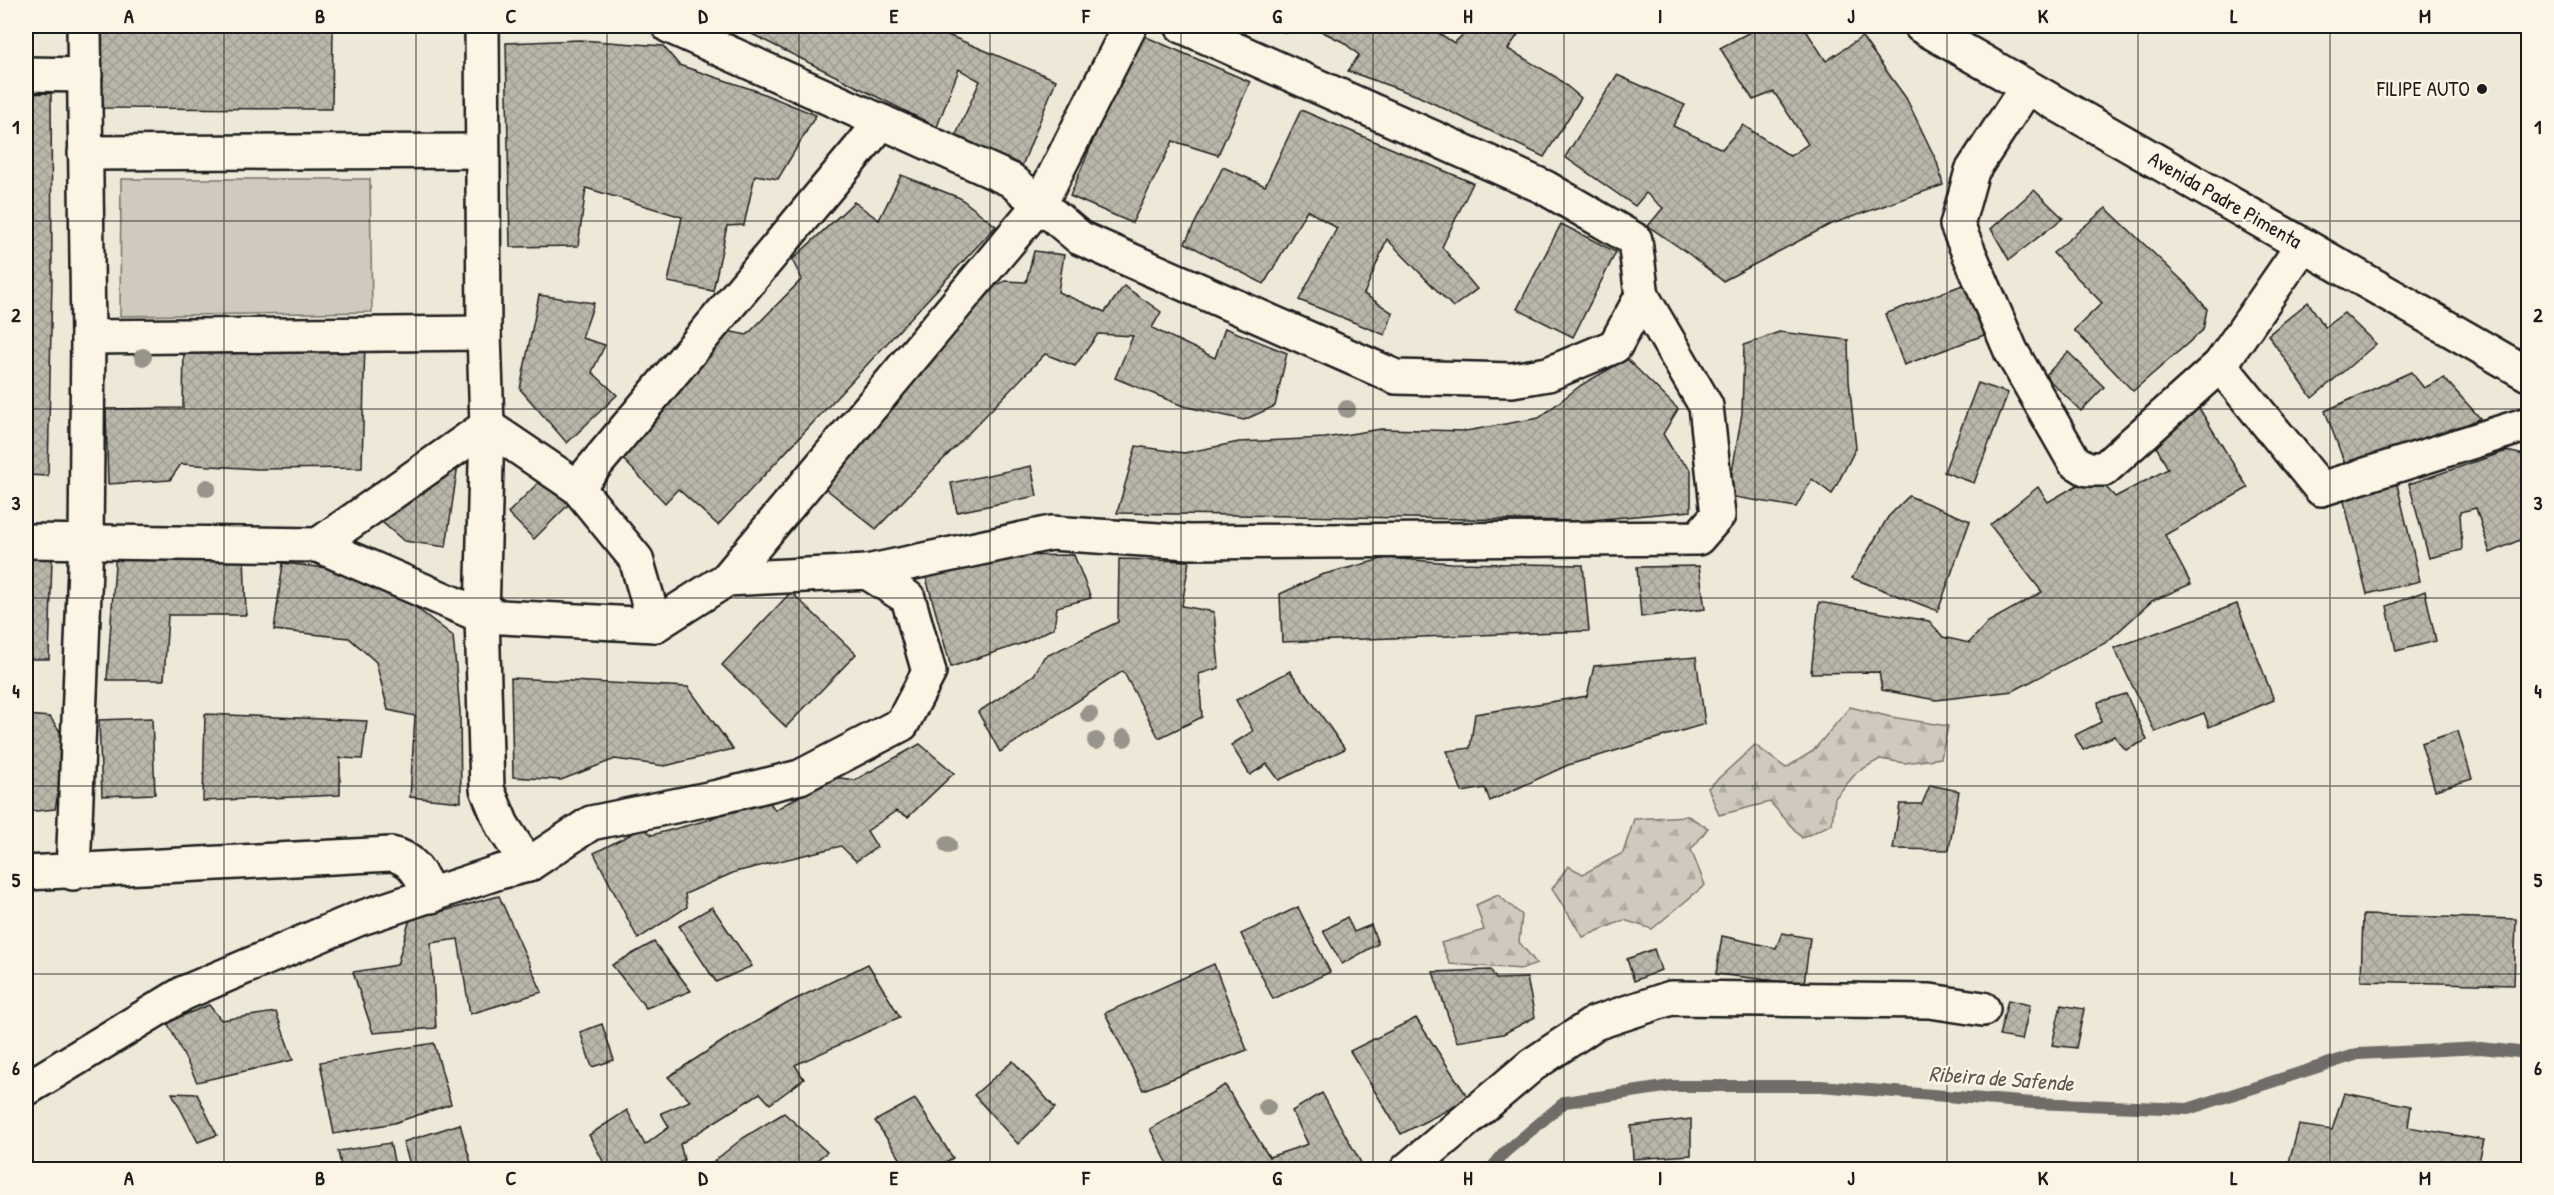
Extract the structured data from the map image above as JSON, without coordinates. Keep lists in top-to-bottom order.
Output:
{
  "streets": {
    "street": ["Avenida Padre Pimenta"]
  },
  "water": ["Ribeira de Safende"],
  "places": ["FILIPE AUTO"],
  "grid": {
    "columns": [
      "A",
      "B",
      "C",
      "D",
      "E",
      "F",
      "G",
      "H",
      "I",
      "J",
      "K",
      "L",
      "M"
    ],
    "rows": [
      "1",
      "2",
      "3",
      "4",
      "5",
      "6"
    ]
  }
}
